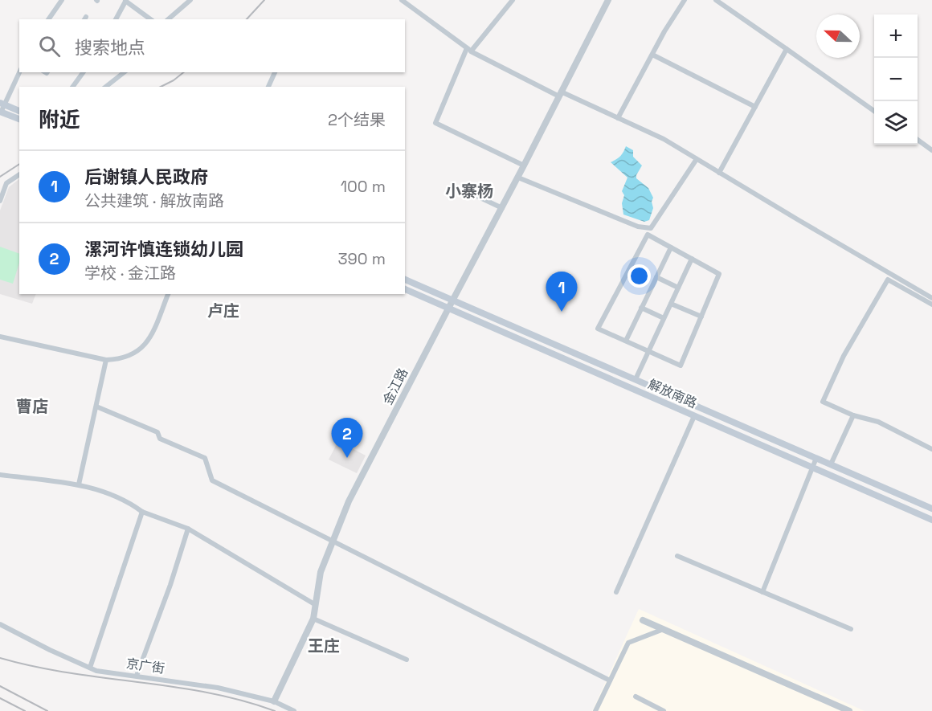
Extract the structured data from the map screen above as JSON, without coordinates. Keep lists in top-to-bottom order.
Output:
{
  "streets": {
    "main road": ["解放南路"],
    "street": ["金江路", "京广街"]
  },
  "crossings": [
    ["金江路", "解放南路"],
    ["金江路", "京广街"]
  ],
  "districts": [
    "小寨杨",
    "卢庄",
    "曹店",
    "王庄"
  ],
  "north": "left",
  "page": {
    "map_buttons": ["+", "−"],
    "search": "搜索地点",
    "heading": ["附近", "2个结果"],
    "list": [
      {
        "mark": "1",
        "name": "后谢镇人民政府",
        "note": "公共建筑 · 解放南路",
        "value": "100 m"
      },
      {
        "mark": "2",
        "name": "漯河许慎连锁幼儿园",
        "note": "学校 · 金江路",
        "value": "390 m"
      }
    ],
    "pins": ["1", "2"]
  }
}
